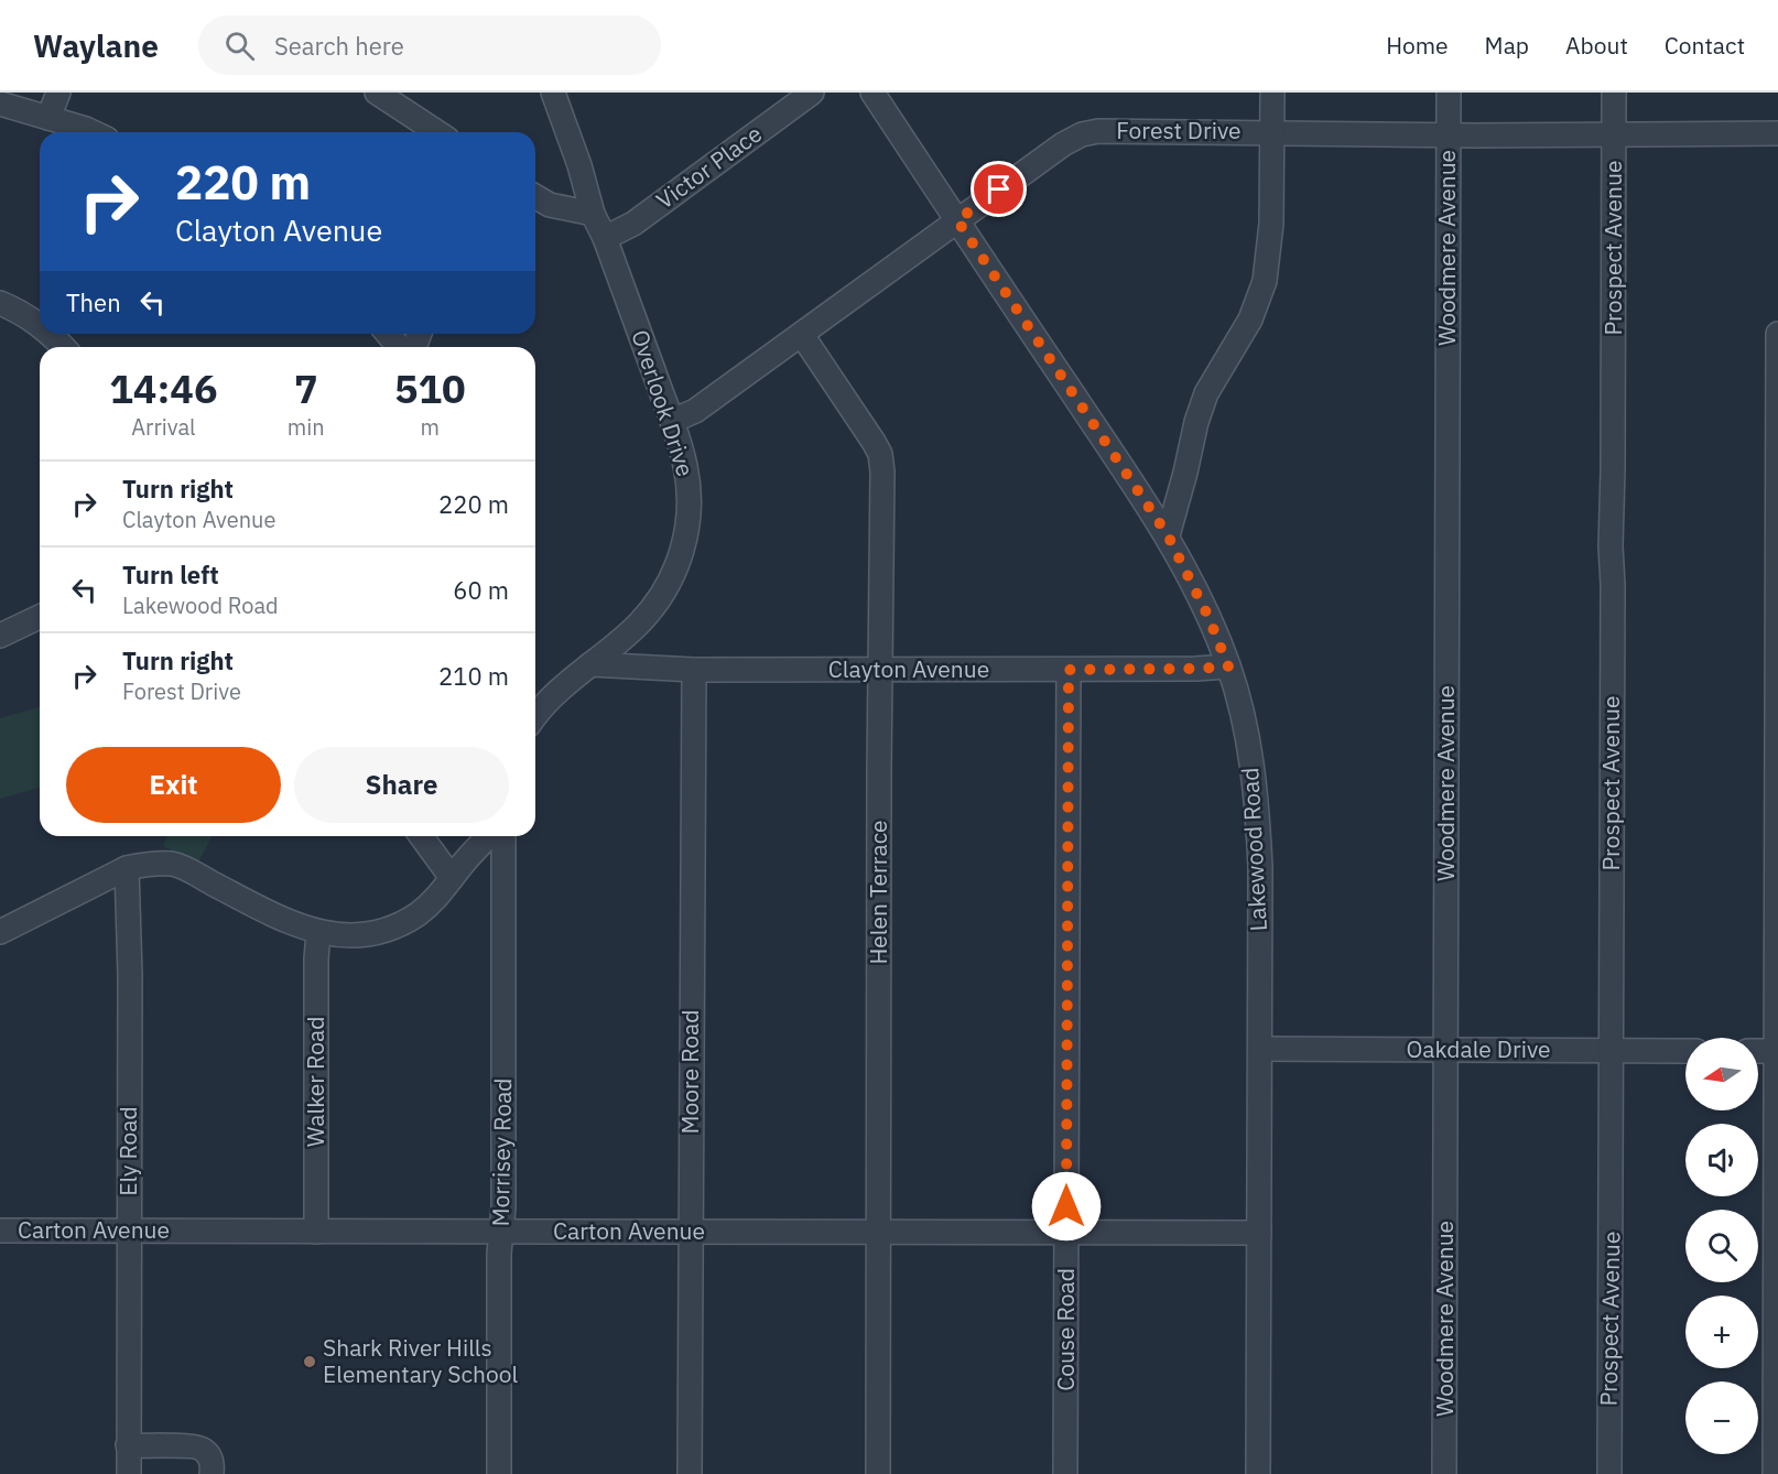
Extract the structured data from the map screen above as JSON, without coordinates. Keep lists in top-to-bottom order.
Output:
{
  "streets": {
    "street": [
      "Forest Drive",
      "Victor Place",
      "Woodmere Avenue",
      "Prospect Avenue",
      "Overlook Drive",
      "Clayton Avenue",
      "Lakewood Road",
      "Helen Terrace",
      "Oakdale Drive",
      "Moore Road",
      "Walker Road",
      "Ely Road",
      "Morrisey Road",
      "Carton Avenue",
      "Couse Road"
    ]
  },
  "crossings": [
    ["Forest Drive", "Woodmere Avenue"],
    ["Forest Drive", "Prospect Avenue"],
    ["Forest Drive", "Overlook Drive"],
    ["Forest Drive", "Lakewood Road"],
    ["Forest Drive", "Helen Terrace"],
    ["Victor Place", "Overlook Drive"],
    ["Woodmere Avenue", "Oakdale Drive"],
    ["Prospect Avenue", "Oakdale Drive"],
    ["Overlook Drive", "Clayton Avenue"],
    ["Clayton Avenue", "Lakewood Road"],
    ["Clayton Avenue", "Helen Terrace"],
    ["Clayton Avenue", "Moore Road"],
    ["Clayton Avenue", "Couse Road"],
    ["Lakewood Road", "Oakdale Drive"],
    ["Lakewood Road", "Carton Avenue"],
    ["Helen Terrace", "Carton Avenue"],
    ["Moore Road", "Carton Avenue"],
    ["Walker Road", "Carton Avenue"],
    ["Ely Road", "Carton Avenue"],
    ["Morrisey Road", "Carton Avenue"],
    ["Carton Avenue", "Couse Road"]
  ],
  "places": ["Shark River Hills Elementary School"],
  "north": "left",
  "page": {
    "header": "Waylane",
    "search": "Search here",
    "nav": [
      "Home",
      "Map",
      "About",
      "Contact"
    ],
    "turn": ["220 m", "Clayton Avenue"],
    "then": "Then",
    "eta": [
      "14:46",
      "Arrival",
      "7",
      "min",
      "510",
      "m"
    ],
    "list": [
      {
        "name": "Turn right",
        "note": "Clayton Avenue",
        "value": "220 m"
      },
      {
        "name": "Turn left",
        "note": "Lakewood Road",
        "value": "60 m"
      },
      {
        "name": "Turn right",
        "note": "Forest Drive",
        "value": "210 m"
      }
    ],
    "buttons": ["Exit", "Share"],
    "map_buttons": ["+", "−"]
  }
}
